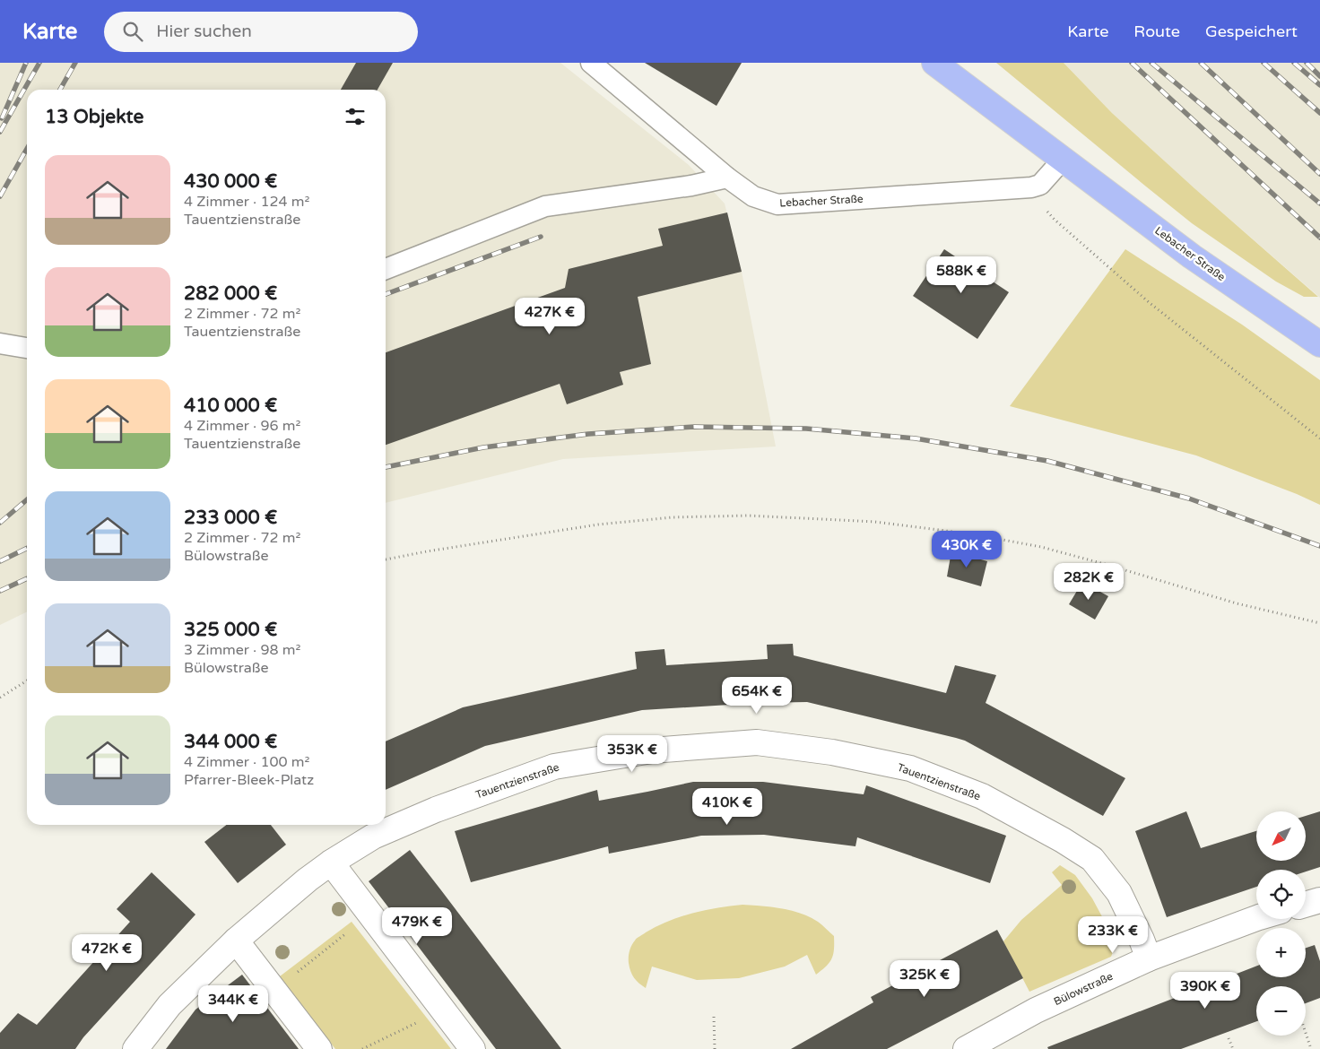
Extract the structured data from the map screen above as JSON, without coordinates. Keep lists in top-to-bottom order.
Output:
{
  "streets": {
    "main road": ["Lebacher Straße"],
    "street": ["Tauentzienstraße", "Bülowstraße"]
  },
  "crossings": [
    ["Tauentzienstraße", "Bülowstraße"]
  ],
  "north": "bottom left",
  "page": {
    "header": "Karte",
    "search": "Hier suchen",
    "nav": ["Karte", "Route", "Gespeichert"],
    "heading": "13 Objekte",
    "list": [
      {
        "name": "430 000 €",
        "note": "4 Zimmer · 124 m² · Tauentzienstraße"
      },
      {
        "name": "282 000 €",
        "note": "2 Zimmer · 72 m² · Tauentzienstraße"
      },
      {
        "name": "410 000 €",
        "note": "4 Zimmer · 96 m² · Tauentzienstraße"
      },
      {
        "name": "233 000 €",
        "note": "2 Zimmer · 72 m² · Bülowstraße"
      },
      {
        "name": "325 000 €",
        "note": "3 Zimmer · 98 m² · Bülowstraße"
      },
      {
        "name": "344 000 €",
        "note": "4 Zimmer · 100 m² · Pfarrer-Bleek-Platz"
      }
    ],
    "price": [
      "588K €",
      "427K €",
      "430K €",
      "282K €",
      "654K €",
      "353K €",
      "410K €",
      "479K €",
      "233K €",
      "472K €",
      "325K €",
      "390K €",
      "344K €"
    ],
    "map_buttons": ["+", "−"]
  }
}
